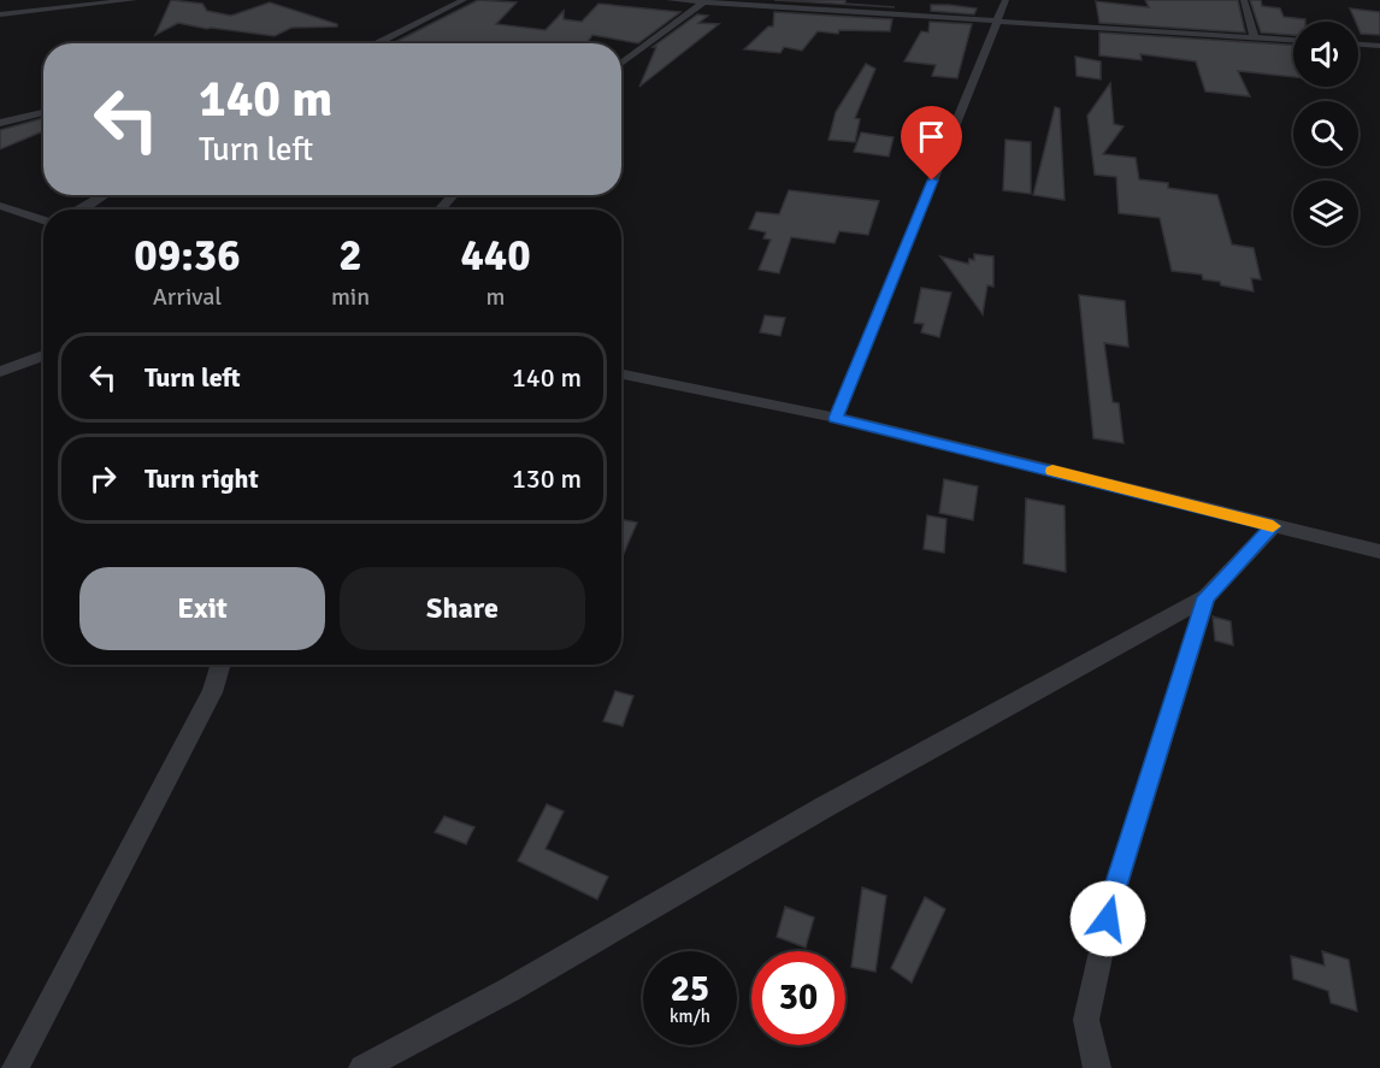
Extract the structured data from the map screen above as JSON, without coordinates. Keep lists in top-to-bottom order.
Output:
{
  "page": {
    "turn": ["140 m", "Turn left"],
    "eta": [
      "09:36",
      "Arrival",
      "2",
      "min",
      "440",
      "m"
    ],
    "list": [
      {
        "name": "Turn left",
        "value": "140 m"
      },
      {
        "name": "Turn right",
        "value": "130 m"
      }
    ],
    "buttons": ["Exit", "Share"],
    "speed": "25 km/h",
    "limit": "30"
  }
}
